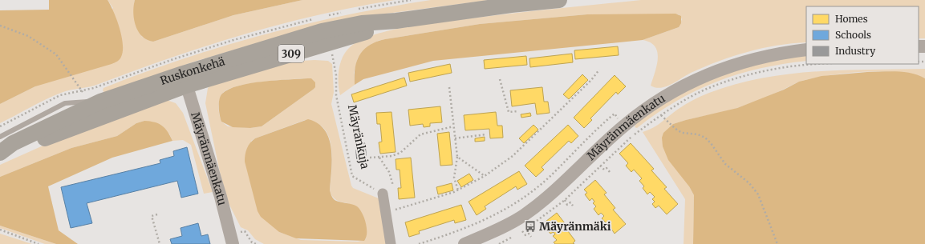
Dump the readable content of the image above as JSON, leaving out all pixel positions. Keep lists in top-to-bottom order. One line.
{"streets":{"main road":["309","Ruskonkehä"],"street":["Mäyränmäenkatu"],"path":["Mäyränkuja"]},"crossings":[["Ruskonkehä","Mäyränmäenkatu"],["Ruskonkehä","Mäyränkuja"]],"places":{"bus stop":["Mäyränmäki"]},"legend":["Homes","Schools","Industry"]}
